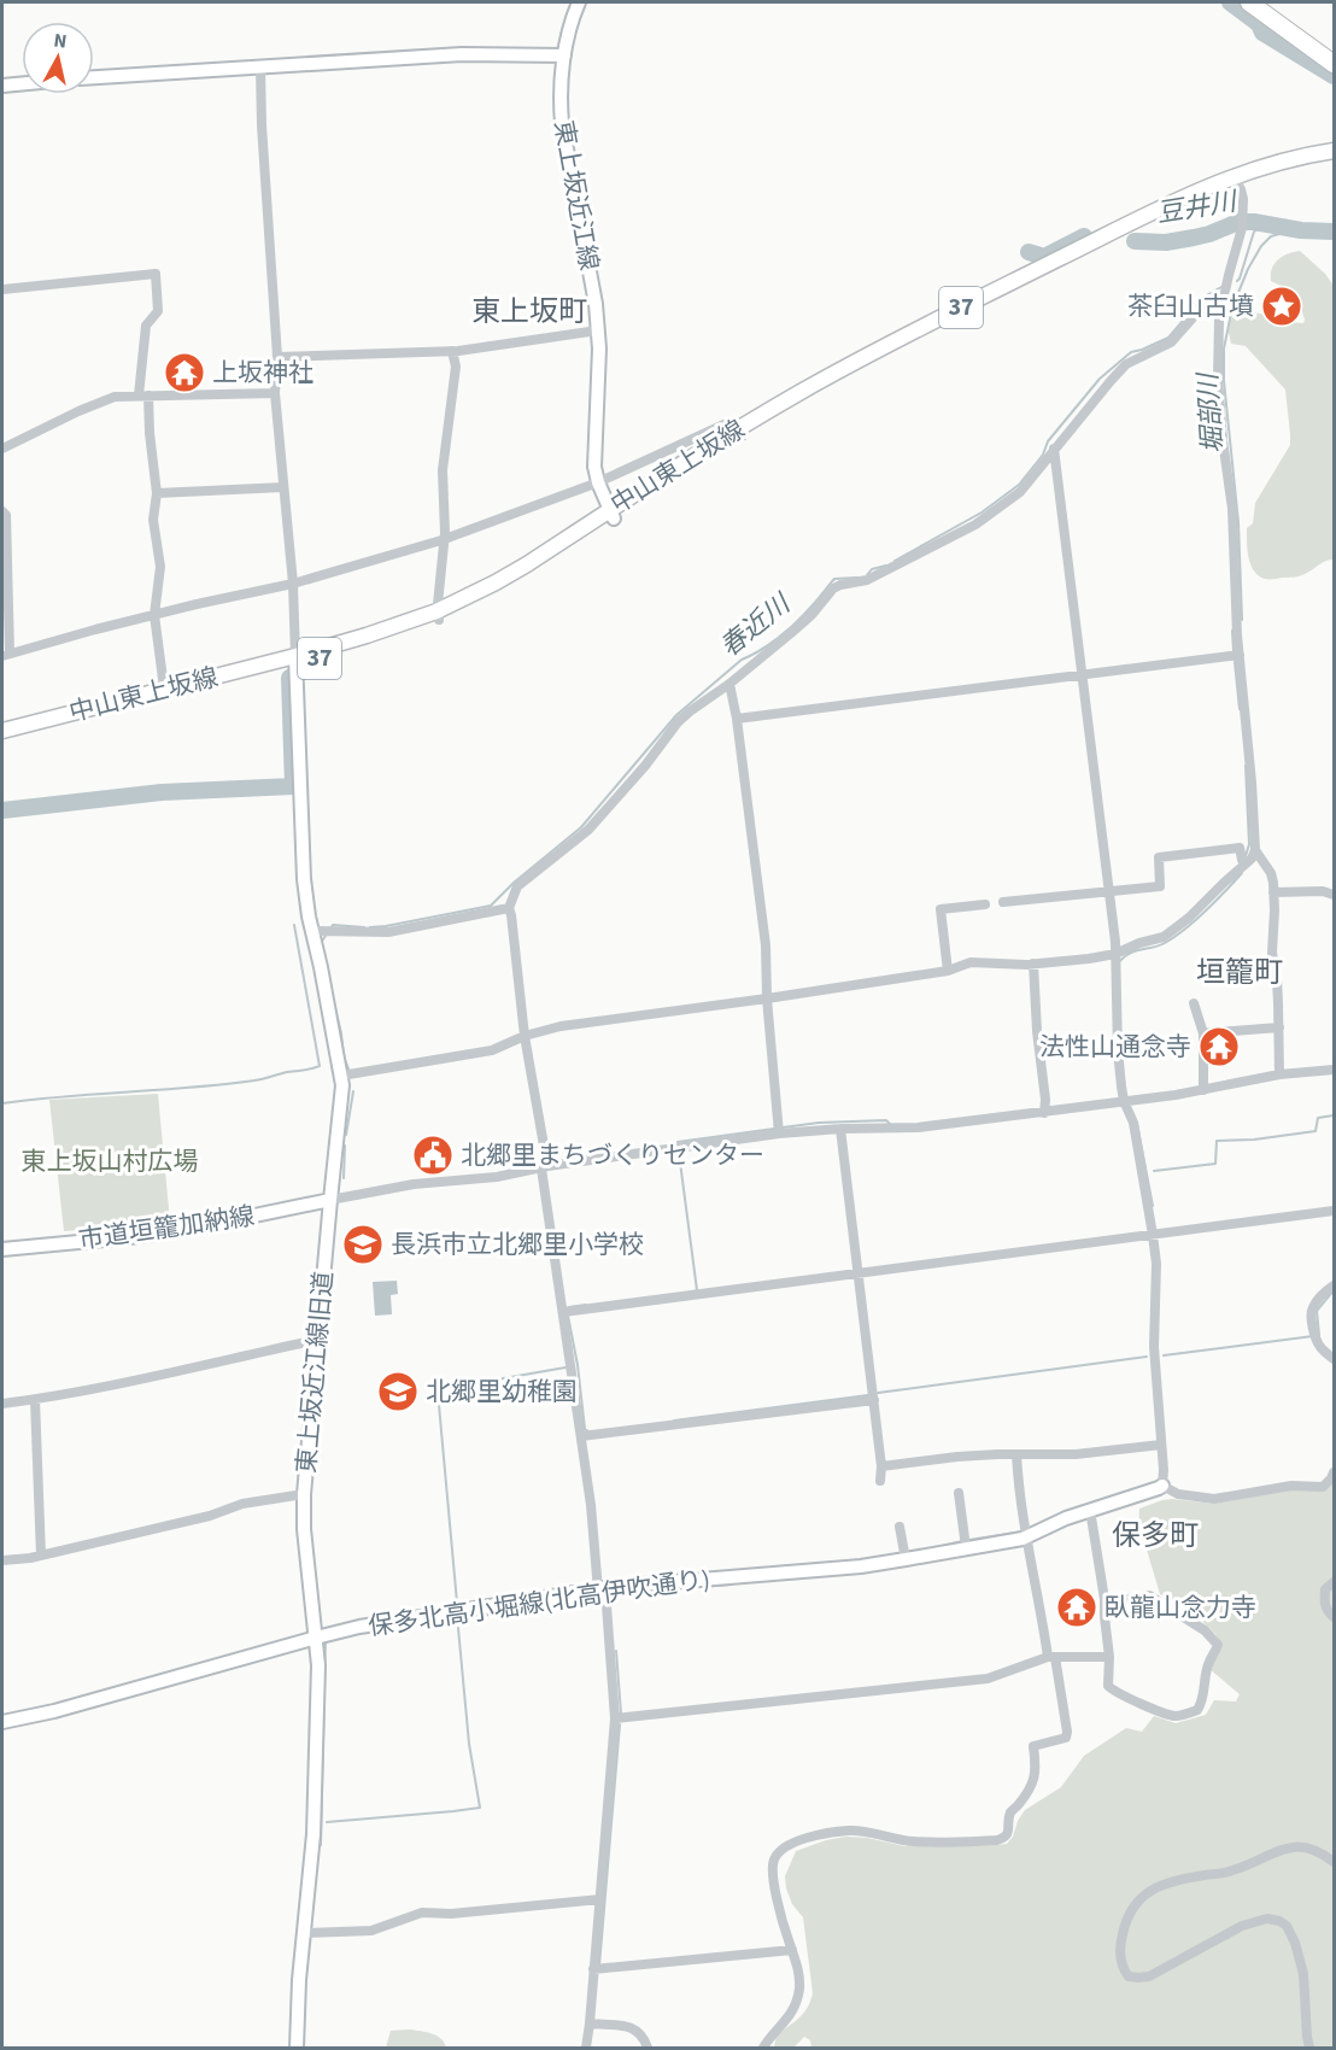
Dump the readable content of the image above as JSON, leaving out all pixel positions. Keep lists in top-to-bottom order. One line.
{"streets":{"main road":["37","中山東上坂線"],"street":["東上坂近江線","市道垣籠加納線","東上坂近江線旧道","保多北高小堀線(北高伊吹通り)"]},"crossings":[["東上坂近江線","中山東上坂線"],["中山東上坂線","東上坂近江線旧道"],["市道垣籠加納線","東上坂近江線旧道"],["東上坂近江線旧道","保多北高小堀線(北高伊吹通り)"]],"districts":["東上坂町","垣籠町","保多町"],"water":["豆井川","堀部川","春近川"],"parks":["東上坂山村広場"],"places":{"place":["茶臼山古墳"],"temple":["上坂神社","法性山通念寺","臥龍山念力寺"],"public building":["北郷里まちづくりセンター"],"school or university":["長浜市立北郷里小学校","北郷里幼稚園"]},"north":"top"}
